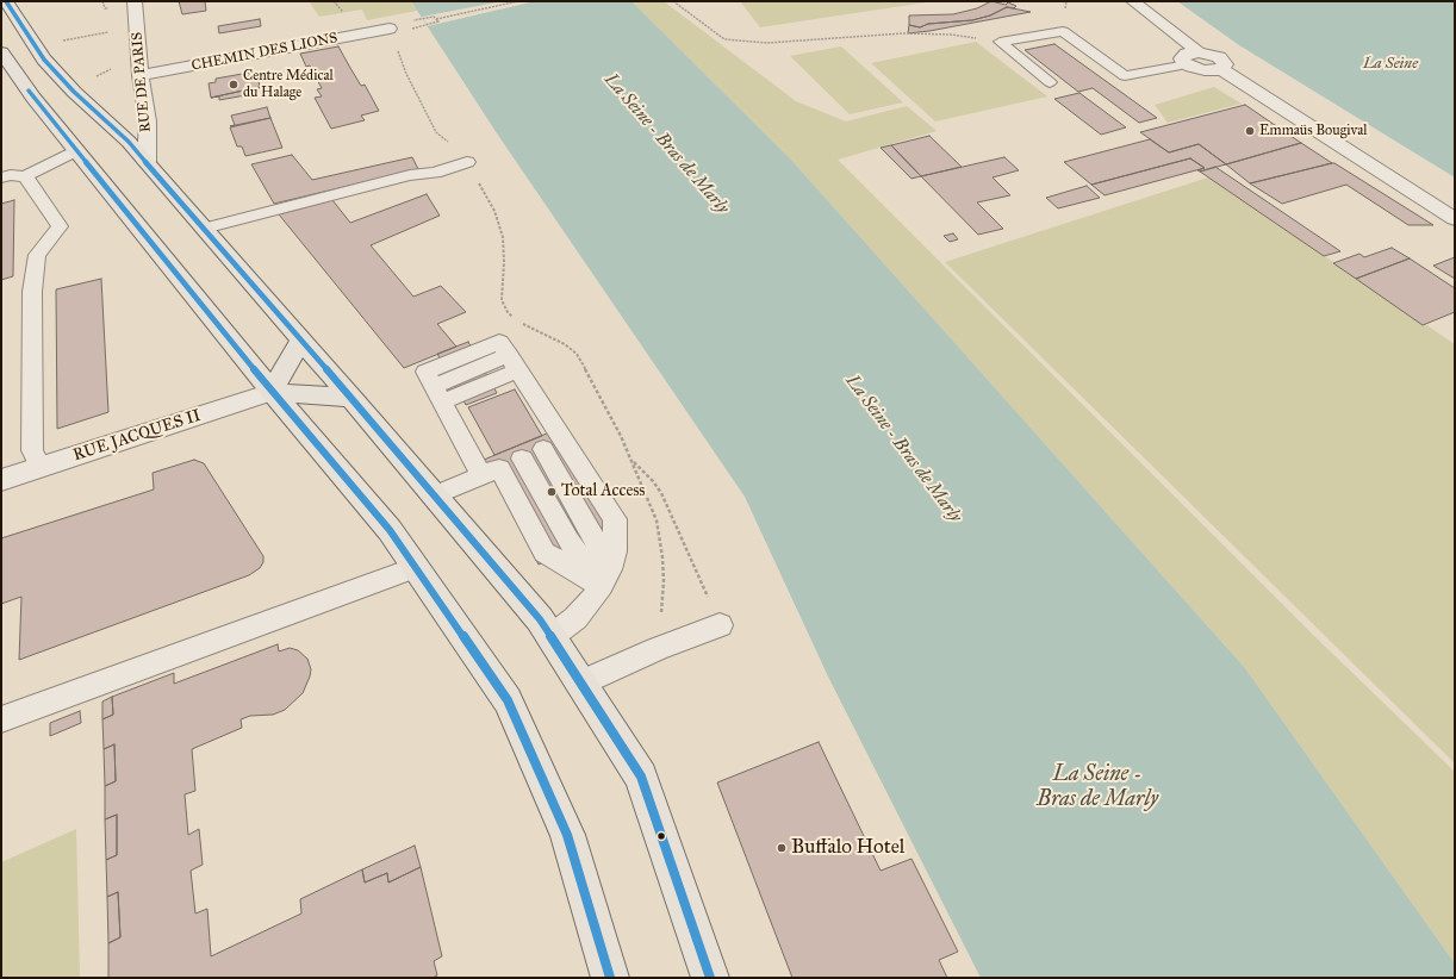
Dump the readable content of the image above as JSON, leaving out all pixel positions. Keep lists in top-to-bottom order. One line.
{"streets":{"street":["CHEMIN DES LIONS","RUE DE PARIS","RUE JACQUES II"]},"crossings":[["CHEMIN DES LIONS","RUE DE PARIS"]],"water":["La Seine","La Seine - Bras de Marly"],"places":["Centre Médical du Halage","Emmaüs Bougival","Total Access","Buffalo Hotel"]}
